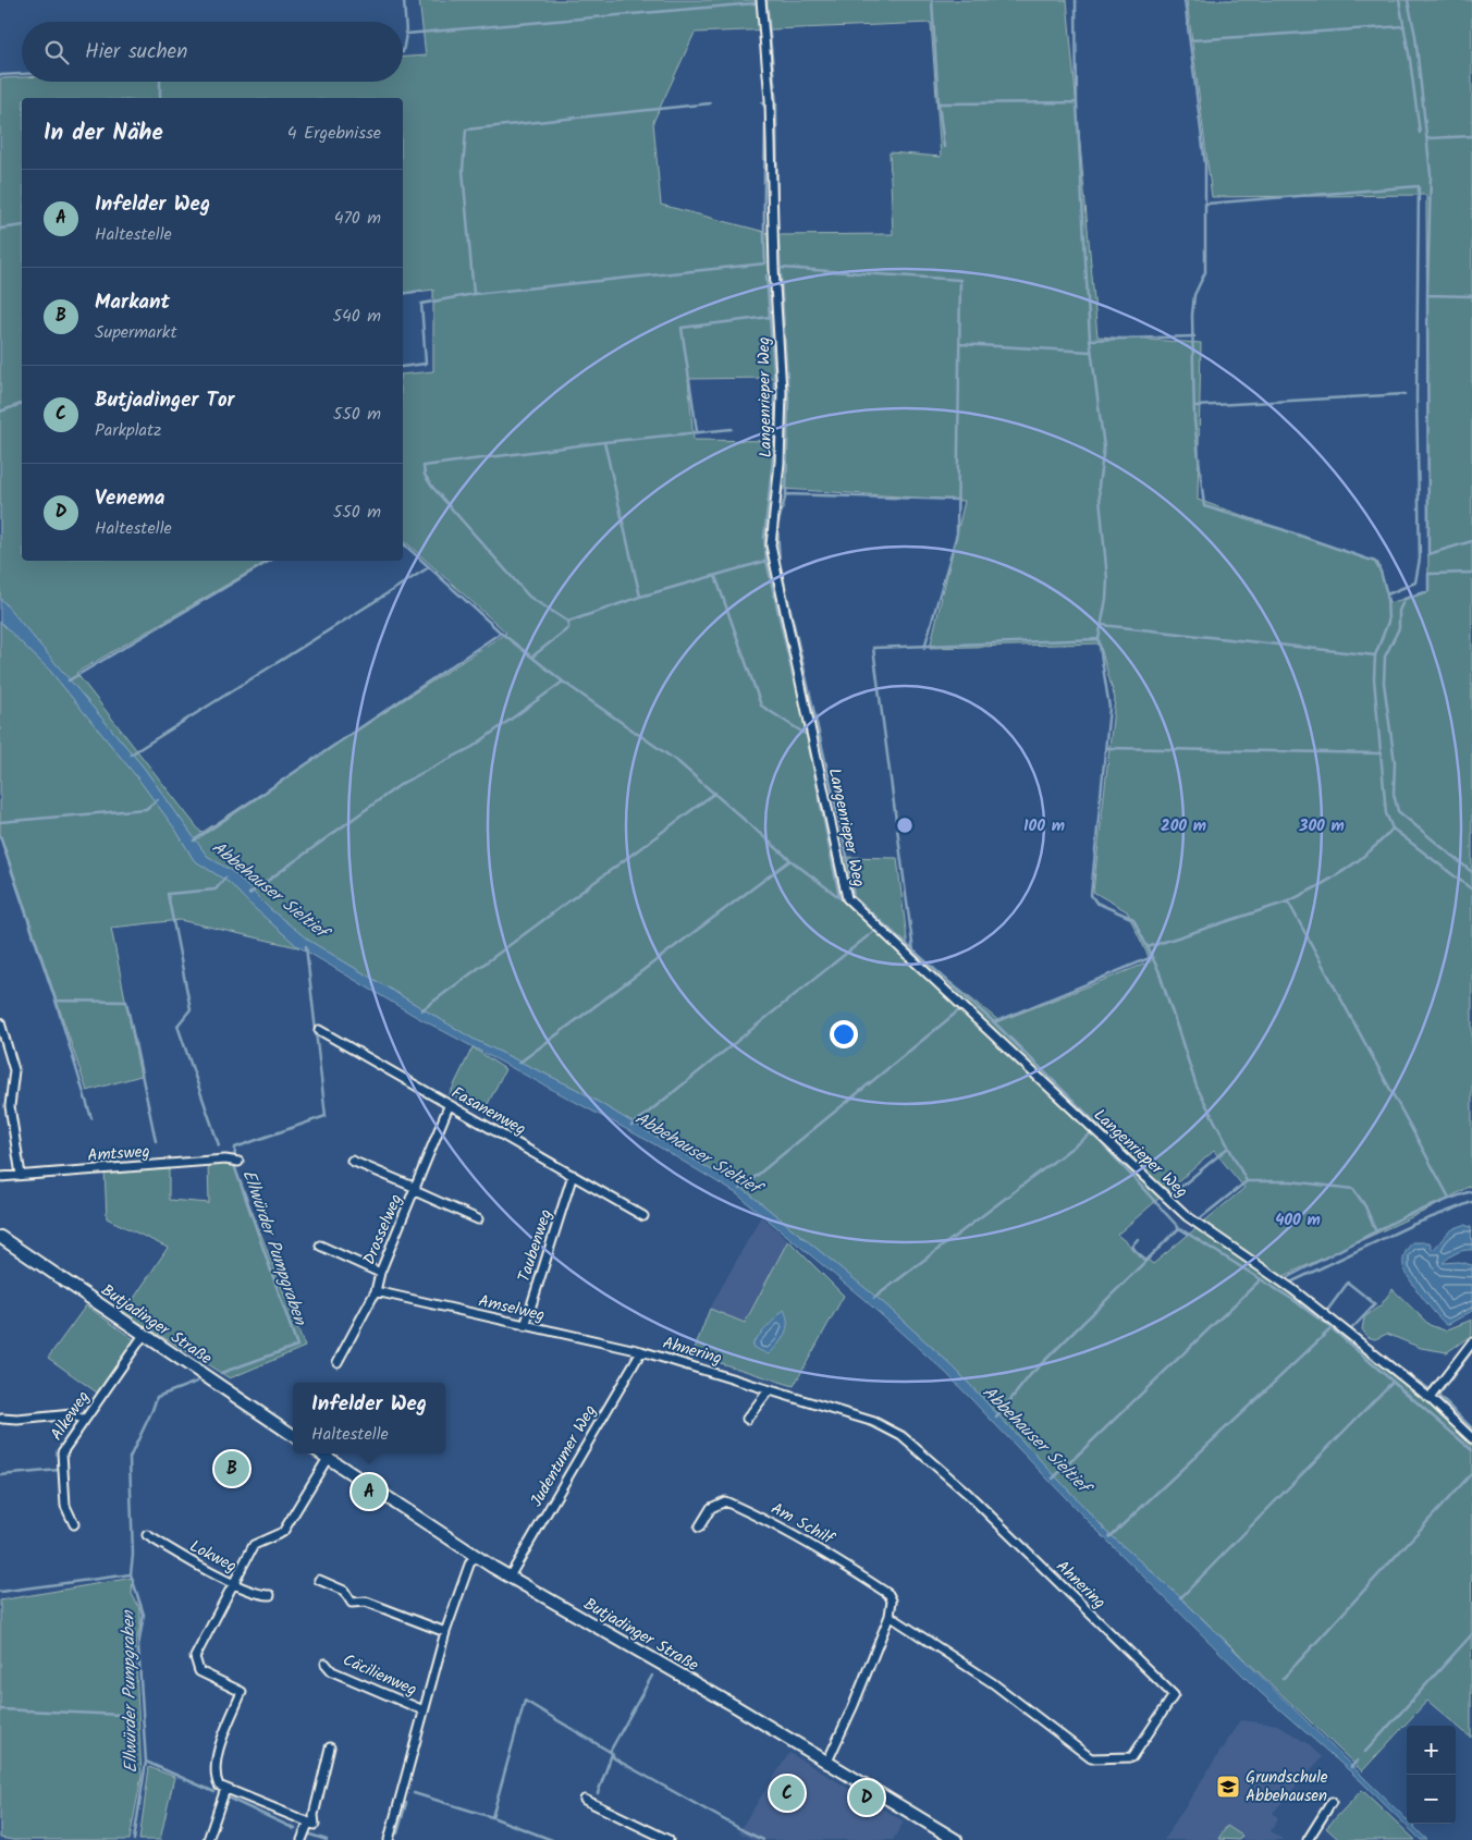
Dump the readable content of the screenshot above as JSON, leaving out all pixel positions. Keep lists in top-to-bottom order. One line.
{"streets":{"main road":["Butjadinger Straße"],"street":["Langenrieper Weg","Fasanenweg","Amtsweg","Drosselweg","Taubenweg","Amselweg","Ahnering","Alkeweg","Judentumer Weg","Am Schilf","Lokweg","Cäcilienweg"]},"crossings":[["Fasanenweg","Drosselweg"],["Fasanenweg","Taubenweg"],["Drosselweg","Amselweg"],["Taubenweg","Amselweg"],["Amselweg","Ahnering"],["Amselweg","Judentumer Weg"],["Butjadinger Straße","Alkeweg"],["Butjadinger Straße","Judentumer Weg"],["Ahnering","Judentumer Weg"],["Ahnering","Am Schilf"]],"water":["Abbehauser Sieltief","Ellwürder Pumpgraben"],"places":{"school or university":["Grundschule Abbehausen"]},"page":{"search":"Hier suchen","heading":["In der Nähe","4 Ergebnisse"],"list":[{"mark":"A","name":"Infelder Weg","note":"Haltestelle","value":"470 m"},{"mark":"B","name":"Markant","note":"Supermarkt","value":"540 m"},{"mark":"C","name":"Butjadinger Tor","note":"Parkplatz","value":"550 m"},{"mark":"D","name":"Venema","note":"Haltestelle","value":"550 m"}],"popup":["Infelder Weg","Haltestelle"],"pins":["B","A","C","D"],"map_buttons":["+","−"]},"rings":["100 m","200 m","300 m","400 m"]}
